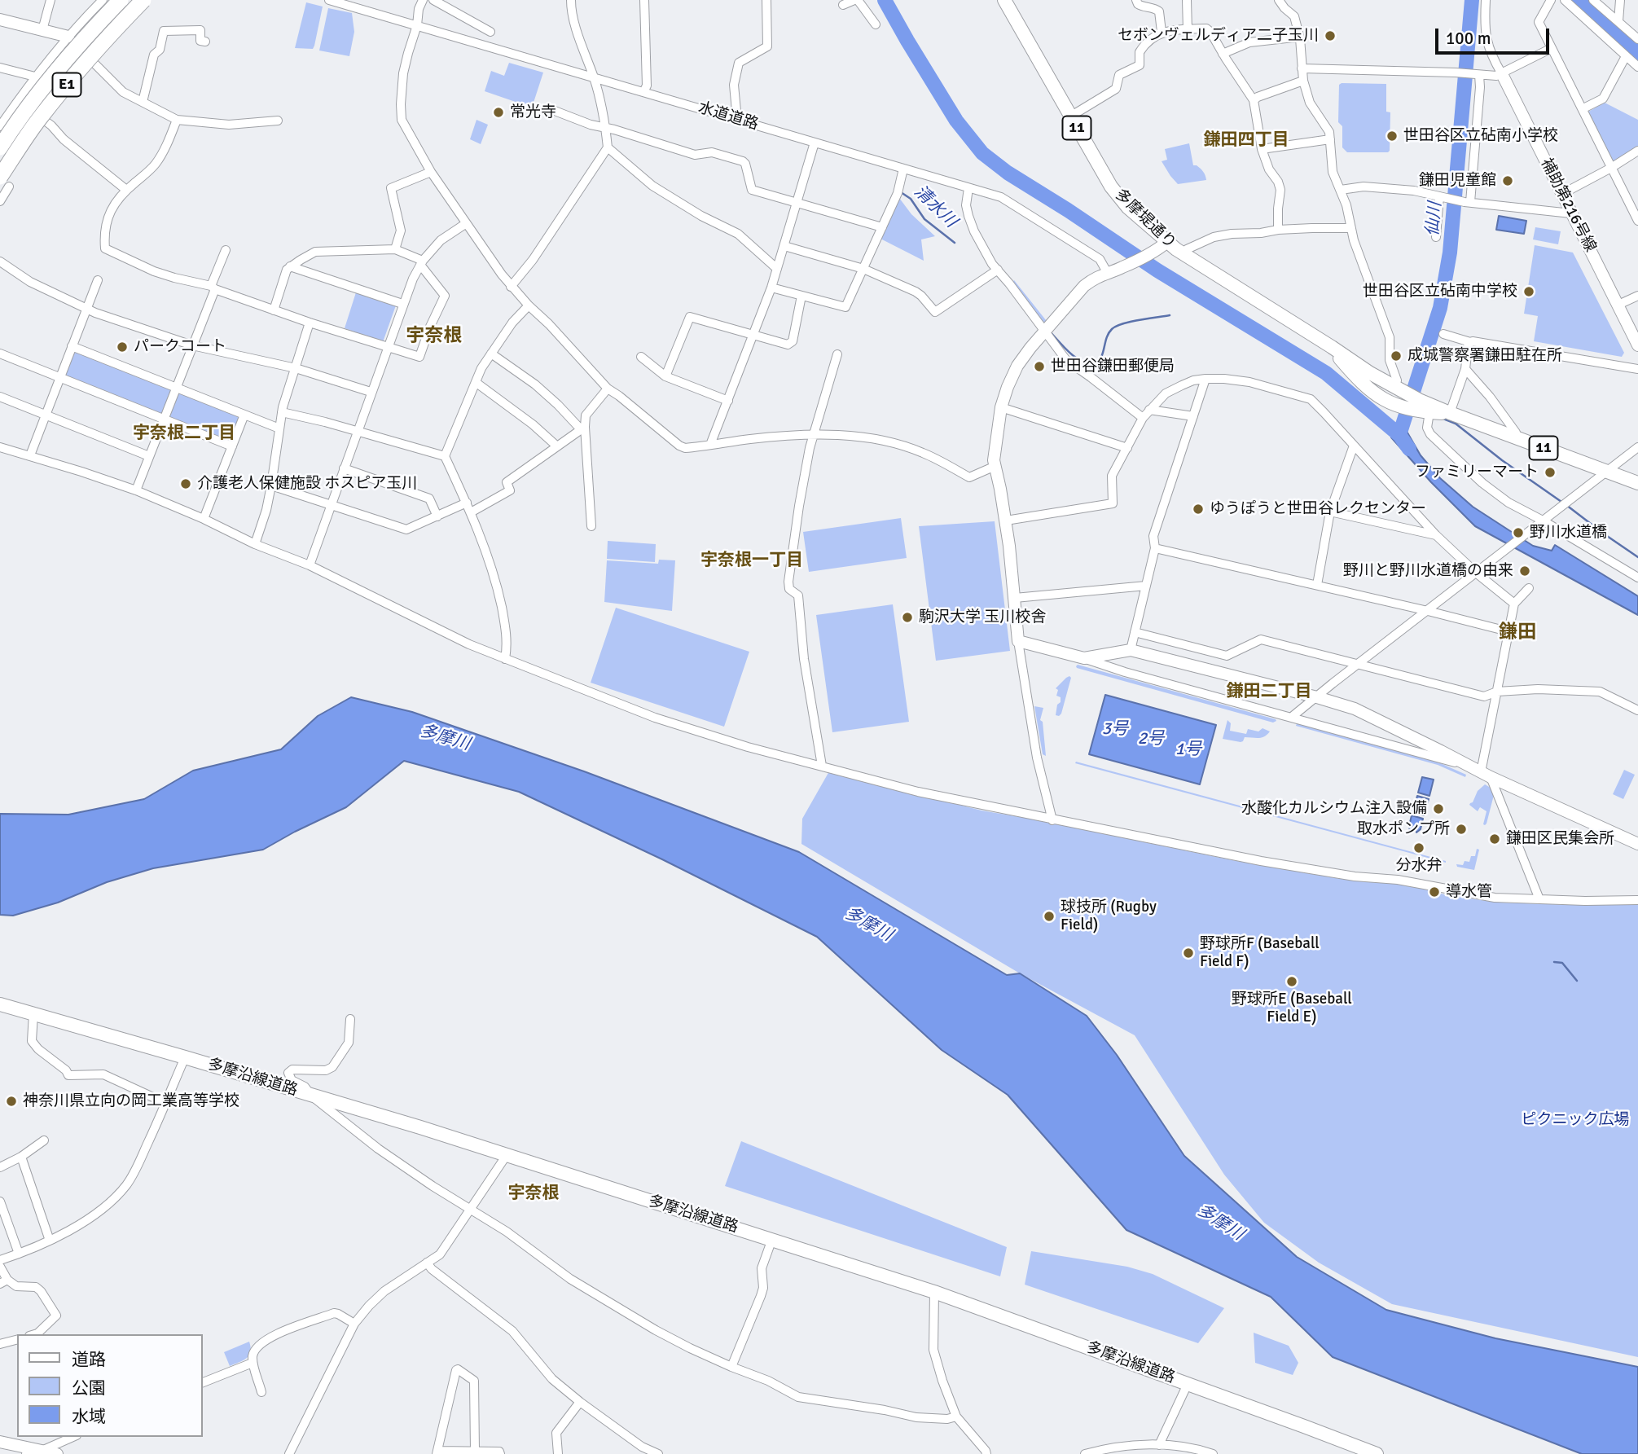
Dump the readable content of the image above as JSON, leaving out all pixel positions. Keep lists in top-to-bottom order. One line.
{"streets":{"highway":["E1"],"main road":["11","多摩堤通り","多摩沿線道路"],"street":["水道道路","補助第216号線"]},"districts":["鎌田四丁目","宇奈根","宇奈根二丁目","宇奈根一丁目","鎌田","鎌田二丁目","宇奈根"],"water":["清水川","仙川","3号","多摩川","2号","1号"],"parks":["ピクニック広場"],"places":["セボンヴェルディア二子玉川","常光寺","世田谷区立砧南小学校","鎌田児童館","世田谷区立砧南中学校","パークコート","成城警察署鎌田駐在所","世田谷鎌田郵便局","ファミリーマート","介護老人保健施設 ホスピア玉川","ゆうぽうと世田谷レクセンター","野川水道橋","野川と野川水道橋の由来","駒沢大学 玉川校舎","水酸化カルシウム注入設備","取水ポンプ所","鎌田区民集会所","分水弁","導水管","球技所 (Rugby Field)","野球所F (Baseball Field F)","野球所E (Baseball Field E)","神奈川県立向の岡工業高等学校"],"legend":["道路","公園","水域"],"scale_bar":"100 m"}
